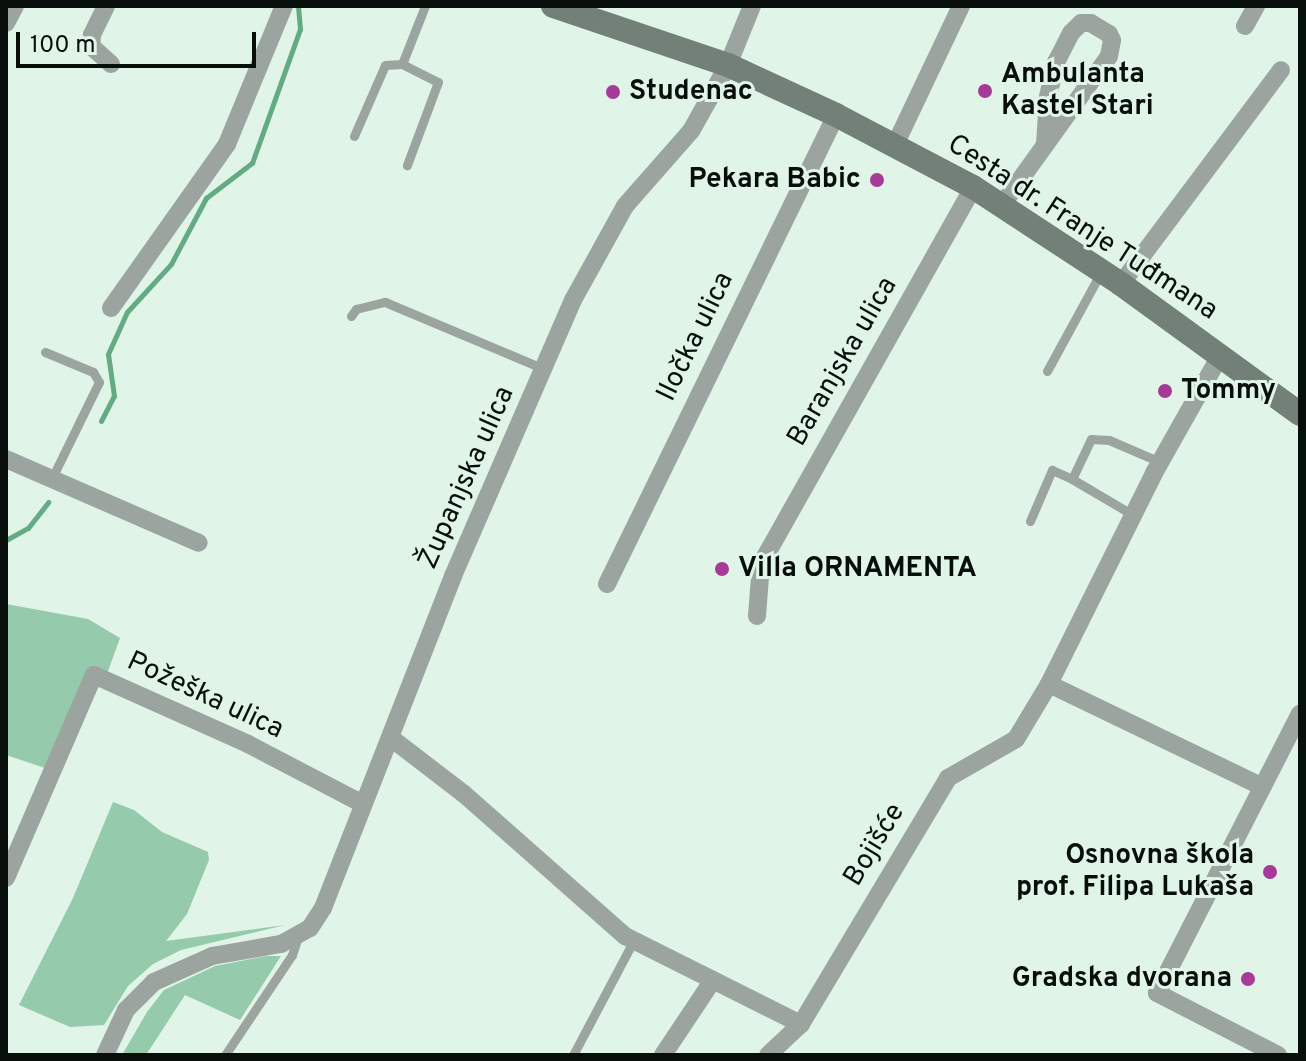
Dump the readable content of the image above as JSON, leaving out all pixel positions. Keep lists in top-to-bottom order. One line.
{"streets":{"main road":["Cesta dr. Franje Tuđmana"],"street":["Iločka ulica","Baranjska ulica","Županjska ulica","Požeška ulica","Bojišće"]},"crossings":[["Cesta dr. Franje Tuđmana","Iločka ulica"],["Cesta dr. Franje Tuđmana","Baranjska ulica"],["Cesta dr. Franje Tuđmana","Županjska ulica"],["Cesta dr. Franje Tuđmana","Bojišće"],["Županjska ulica","Požeška ulica"]],"places":["Ambulanta Kastel Stari","Studenac","Pekara Babic","Tommy","Villa ORNAMENTA","Osnovna škola prof. Filipa Lukaša","Gradska dvorana"],"scale_bar":"100 m"}
